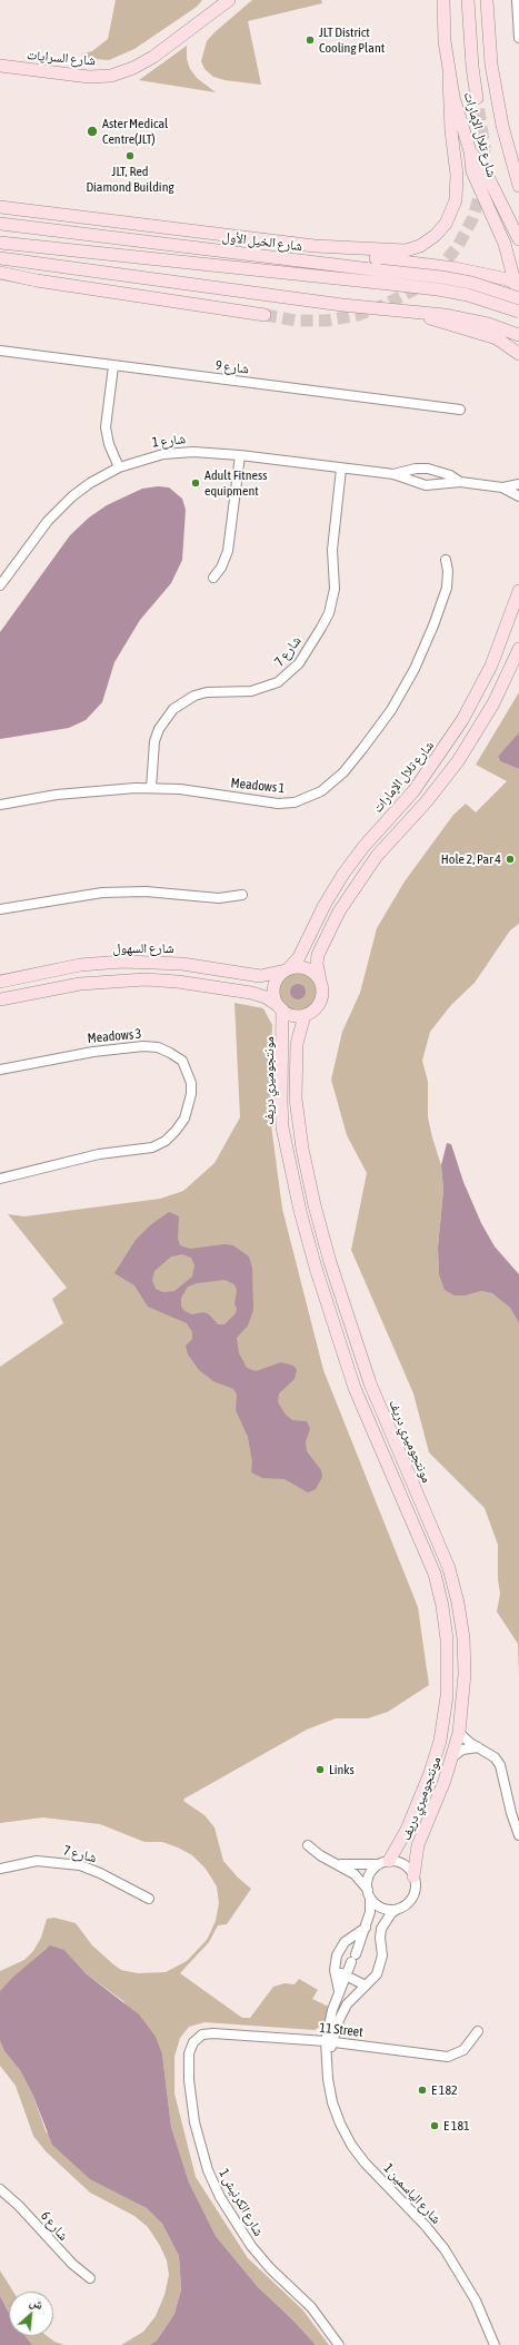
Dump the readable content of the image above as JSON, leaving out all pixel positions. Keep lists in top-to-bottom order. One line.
{"streets":{"main road":["شارع السرايات","شارع تلال الإمارات","شارع الخيل الأول","شارع السهول","مونتجوميري دريف"],"street":["شارع 9","شارع 1","شارع 7","Meadows 1","Meadows 3","11 Street","شارع الياسمين 1","شارع الكرنيش 1","شارع 6"]},"crossings":[["شارع تلال الإمارات","شارع الخيل الأول"],["شارع تلال الإمارات","شارع السهول"],["شارع تلال الإمارات","مونتجوميري دريف"],["شارع 1","شارع 7"],["شارع 7","Meadows 1"],["شارع السهول","مونتجوميري دريف"],["11 Street","شارع الياسمين 1"],["11 Street","شارع الكرنيش 1"]],"places":["JLT District Cooling Plant","Aster Medical Centre(JLT)","JLT, Red Diamond Building","Adult Fitness equipment","Hole 2, Par 4","Links","E 182","E 181"],"north":"top right"}
